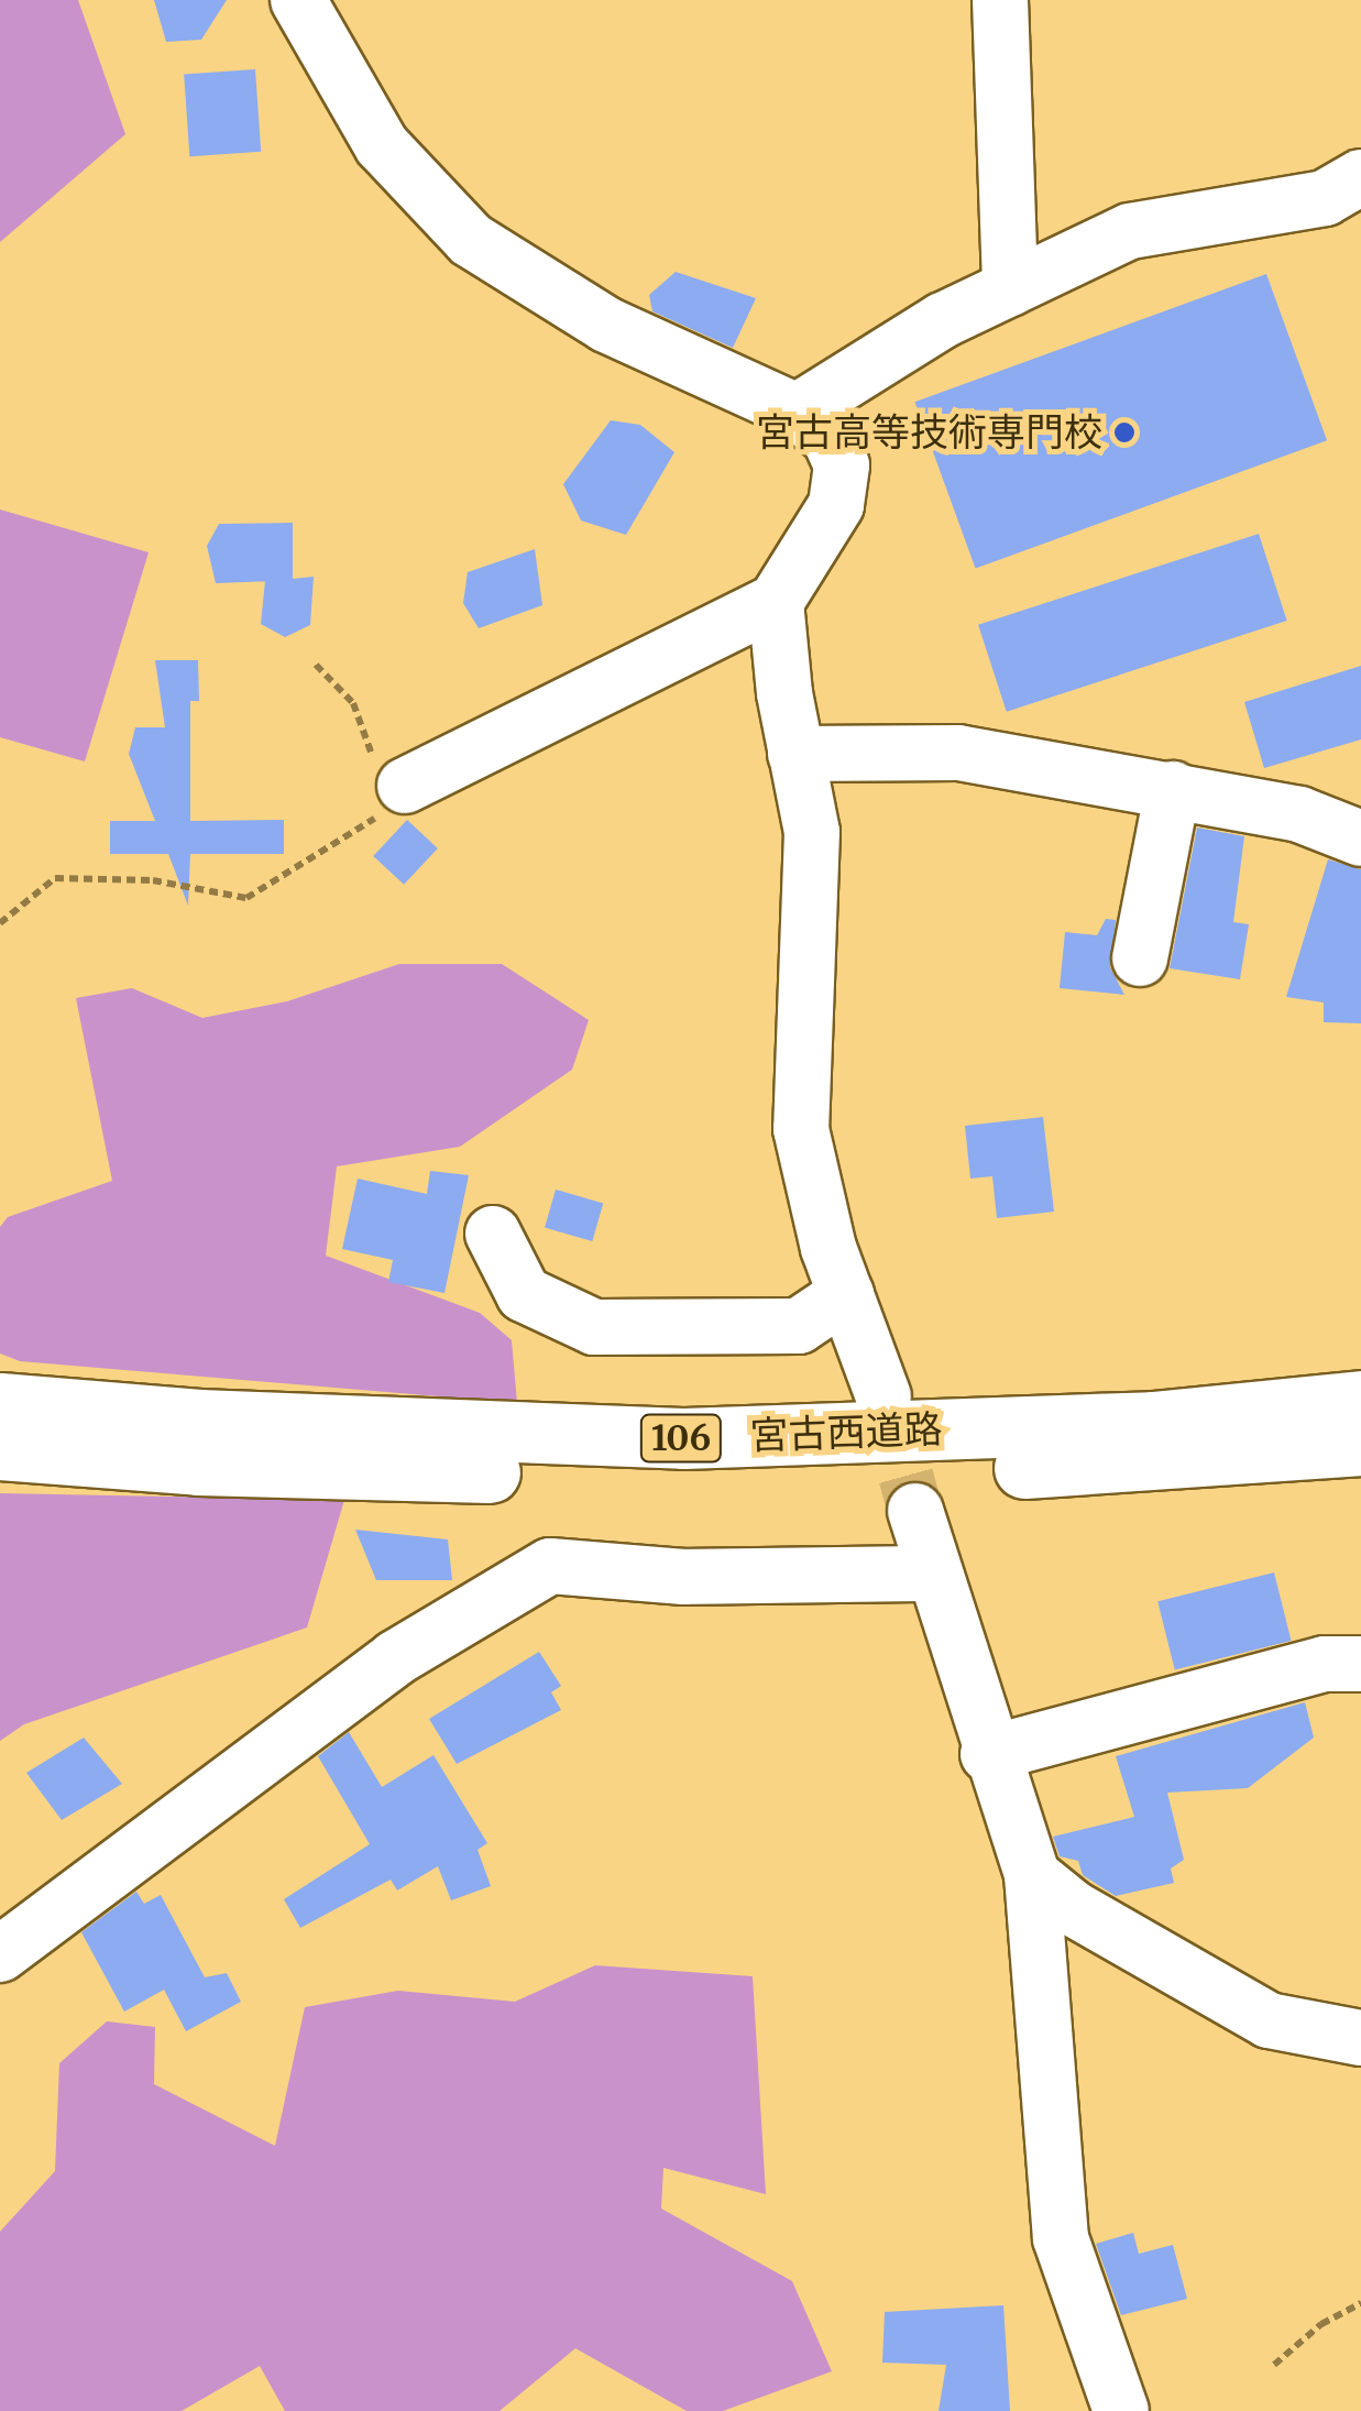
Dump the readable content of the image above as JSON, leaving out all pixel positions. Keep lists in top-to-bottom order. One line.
{"streets":{"highway":["宮古西道路","106"]},"places":["宮古高等技術専門校"]}
